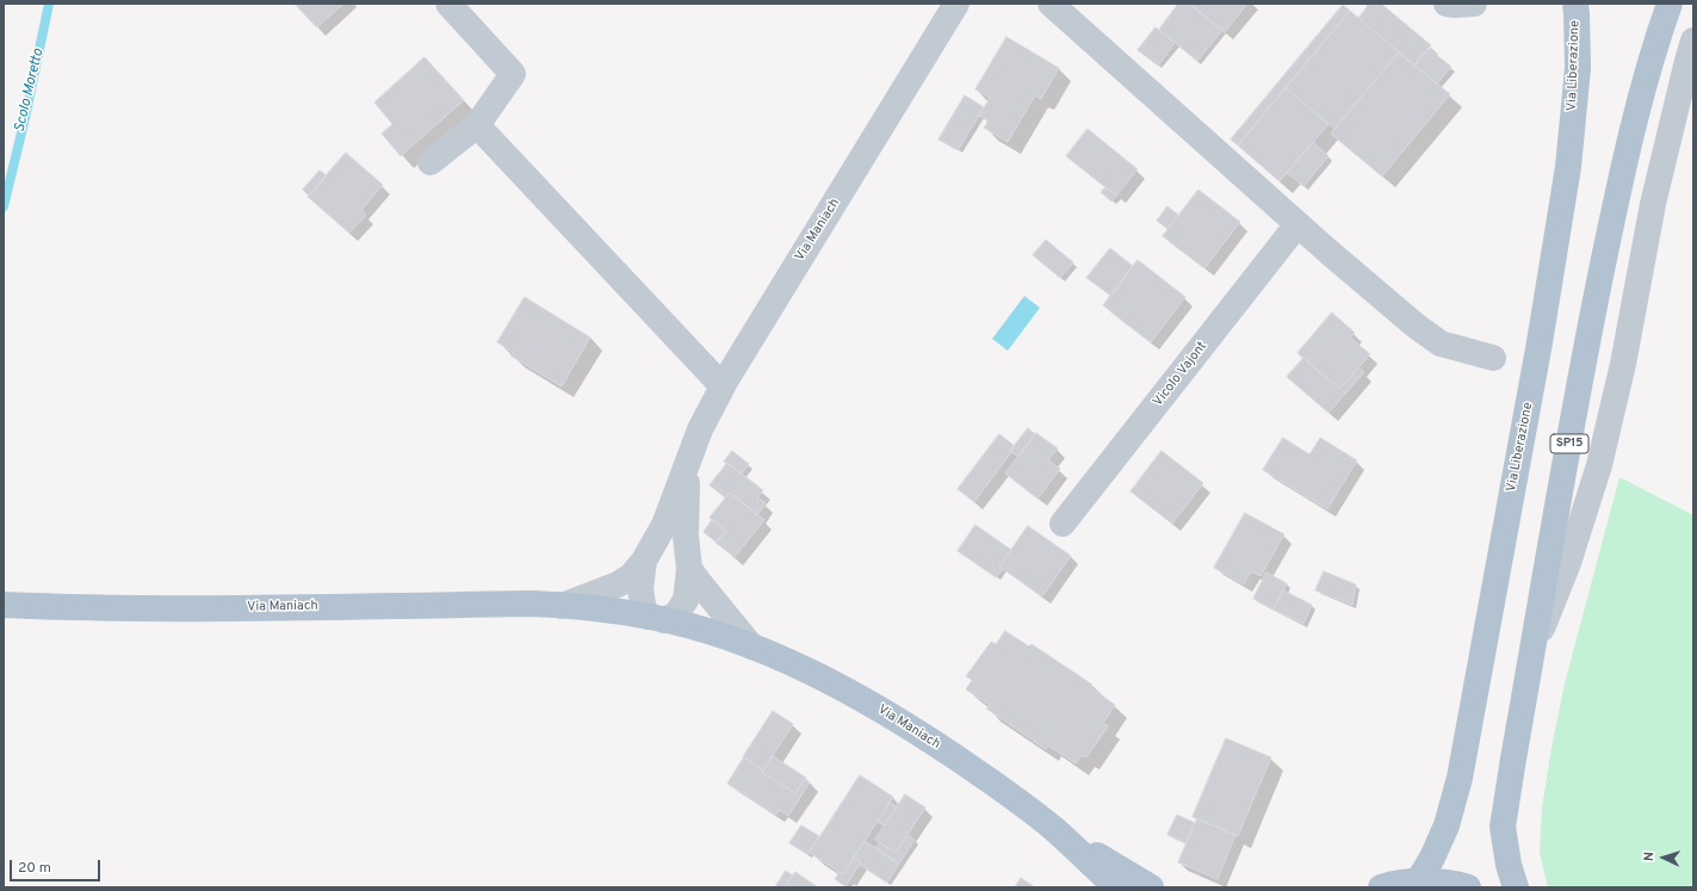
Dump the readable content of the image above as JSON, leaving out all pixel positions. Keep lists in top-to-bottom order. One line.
{"streets":{"main road":["Via Liberazione","Via Maniach","SP15"],"street":["Vicolo Vajont"]},"water":["Scolo Moretto"],"scale_bar":"20 m","north":"left"}
